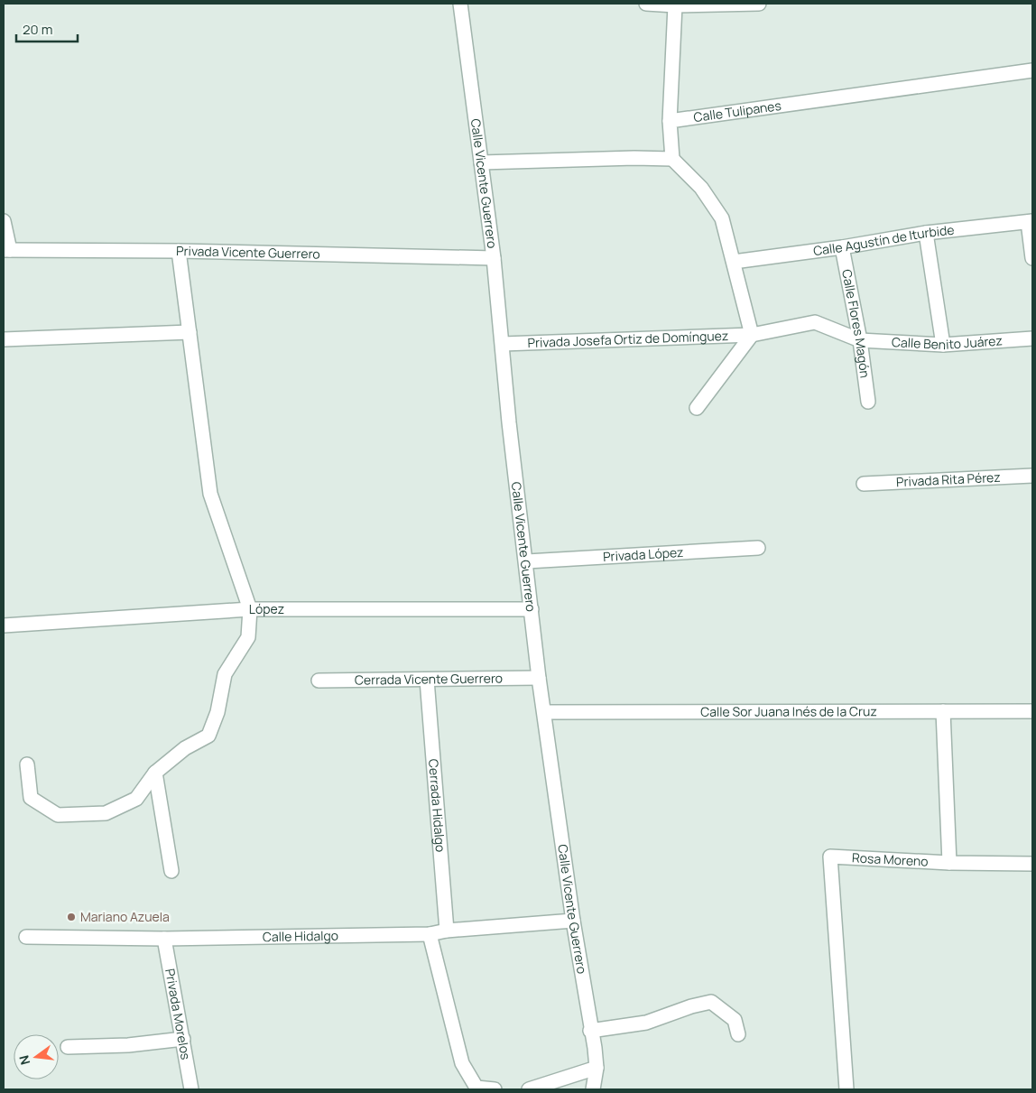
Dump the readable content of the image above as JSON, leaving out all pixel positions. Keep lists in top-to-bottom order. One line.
{"streets":{"street":["Calle Tulipanes","Calle Vicente Guerrero","Calle Agustín de Iturbide","Privada Vicente Guerrero","Calle Flores Magón","Privada Josefa Ortiz de Domínguez","Calle Benito Juárez","Privada Rita Pérez","Privada López","López","Cerrada Vicente Guerrero","Calle Sor Juana Inés de la Cruz","Cerrada Hidalgo","Rosa Moreno","Calle Hidalgo","Privada Morelos"]},"crossings":[["Calle Vicente Guerrero","Privada Vicente Guerrero"],["Calle Vicente Guerrero","Privada Josefa Ortiz de Domínguez"],["Calle Vicente Guerrero","Privada López"],["Calle Vicente Guerrero","López"],["Calle Vicente Guerrero","Cerrada Vicente Guerrero"],["Calle Vicente Guerrero","Calle Sor Juana Inés de la Cruz"],["Calle Vicente Guerrero","Calle Hidalgo"],["Calle Agustín de Iturbide","Calle Flores Magón"],["Calle Flores Magón","Privada Josefa Ortiz de Domínguez"],["Calle Flores Magón","Calle Benito Juárez"],["Privada Josefa Ortiz de Domínguez","Calle Benito Juárez"],["Cerrada Vicente Guerrero","Cerrada Hidalgo"],["Cerrada Hidalgo","Calle Hidalgo"],["Calle Hidalgo","Privada Morelos"]],"places":["Mariano Azuela"],"scale_bar":"20 m","north":"left"}
